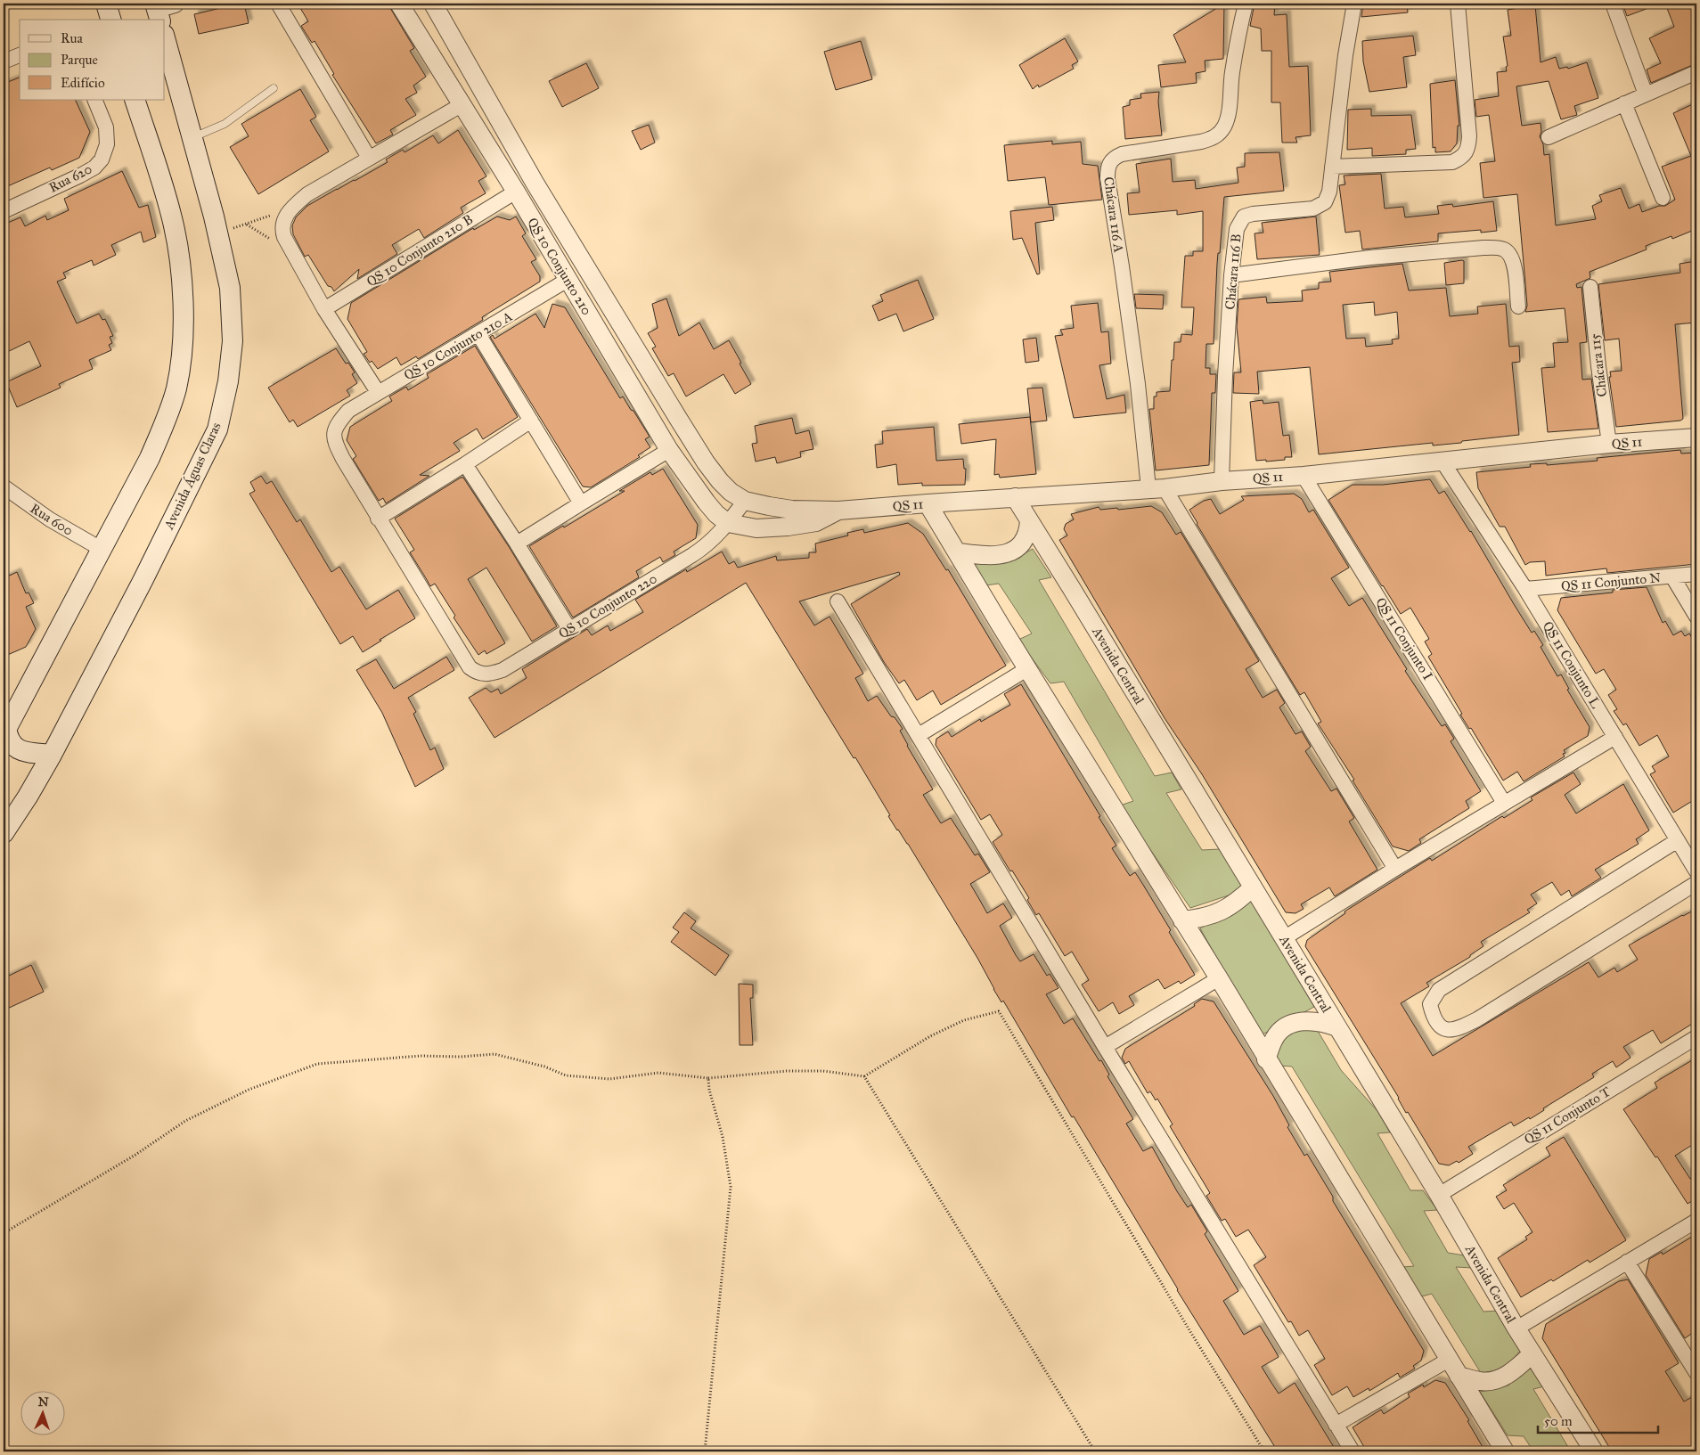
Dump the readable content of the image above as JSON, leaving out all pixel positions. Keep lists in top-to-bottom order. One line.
{"streets":{"main road":["Avenida Águas Claras"],"street":["Rua 620","Chácara 116 A","QS 10 Conjunto 210 B","QS 10 Conjunto 210","Chácara 116 B","QS 10 Conjunto 210 A","Chácara 115","QS 11","Rua 600","QS 11 Conjunto N","QS 10 Conjunto 220","QS 11 Conjunto I","QS 11 Conjunto L","Avenida Central","QS 11 Conjunto T"]},"crossings":[["Chácara 116 A","QS 11"],["QS 10 Conjunto 210 B","QS 10 Conjunto 210"],["QS 10 Conjunto 210","QS 10 Conjunto 210 A"],["QS 10 Conjunto 210","QS 11"],["QS 10 Conjunto 210","QS 10 Conjunto 220"],["Chácara 116 B","QS 11"],["QS 10 Conjunto 210 A","QS 10 Conjunto 220"],["Chácara 115","QS 11"],["QS 11","QS 10 Conjunto 220"],["QS 11","QS 11 Conjunto I"],["QS 11","QS 11 Conjunto L"],["QS 11","Avenida Central"],["QS 11 Conjunto N","QS 11 Conjunto L"],["Avenida Central","QS 11 Conjunto T"]],"legend":["Rua","Parque","Edifício"],"scale_bar":"50 m","north":"top"}
